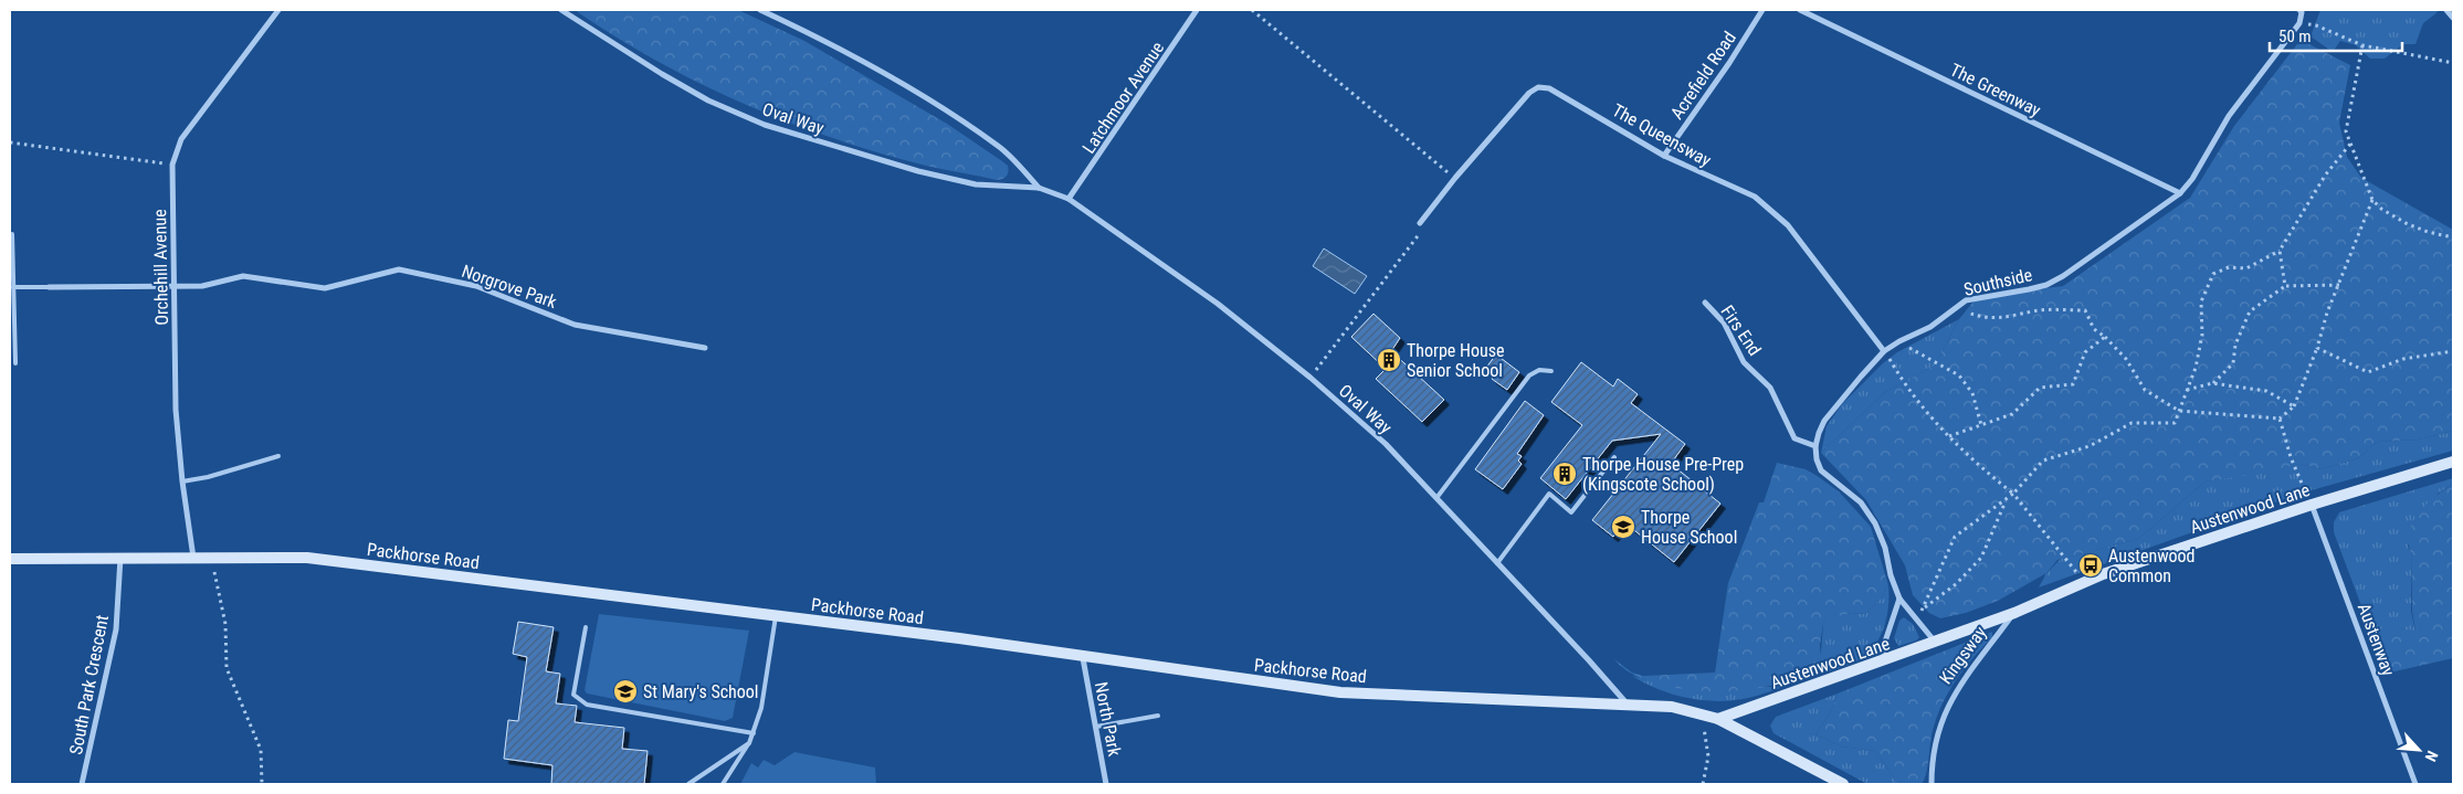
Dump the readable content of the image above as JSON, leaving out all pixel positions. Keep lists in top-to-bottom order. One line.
{"streets":{"main road":["Austenwood Lane","Packhorse Road"],"street":["Acrefield Road","The Greenway","Latchmoor Avenue","Oval Way","The Queensway","Orchehill Avenue","Southside","Norgrove Park","Firs End","Austenway","Kingsway","South Park Crescent","North Park"]},"crossings":[["Acrefield Road","The Queensway"],["The Greenway","Southside"],["Latchmoor Avenue","Oval Way"],["Oval Way","Packhorse Road"],["The Queensway","Southside"],["Orchehill Avenue","Norgrove Park"],["Orchehill Avenue","Packhorse Road"],["Southside","Firs End"],["Austenwood Lane","Packhorse Road"],["Austenwood Lane","Austenway"],["Austenwood Lane","Kingsway"],["Packhorse Road","South Park Crescent"],["Packhorse Road","North Park"]],"places":{"building":["Thorpe House Senior School","Thorpe House Pre-Prep (Kingscote School)"],"school or university":["Thorpe House School","St Mary's School"],"bus stop":["Austenwood Common"]},"scale_bar":"50 m","north":"bottom right"}
